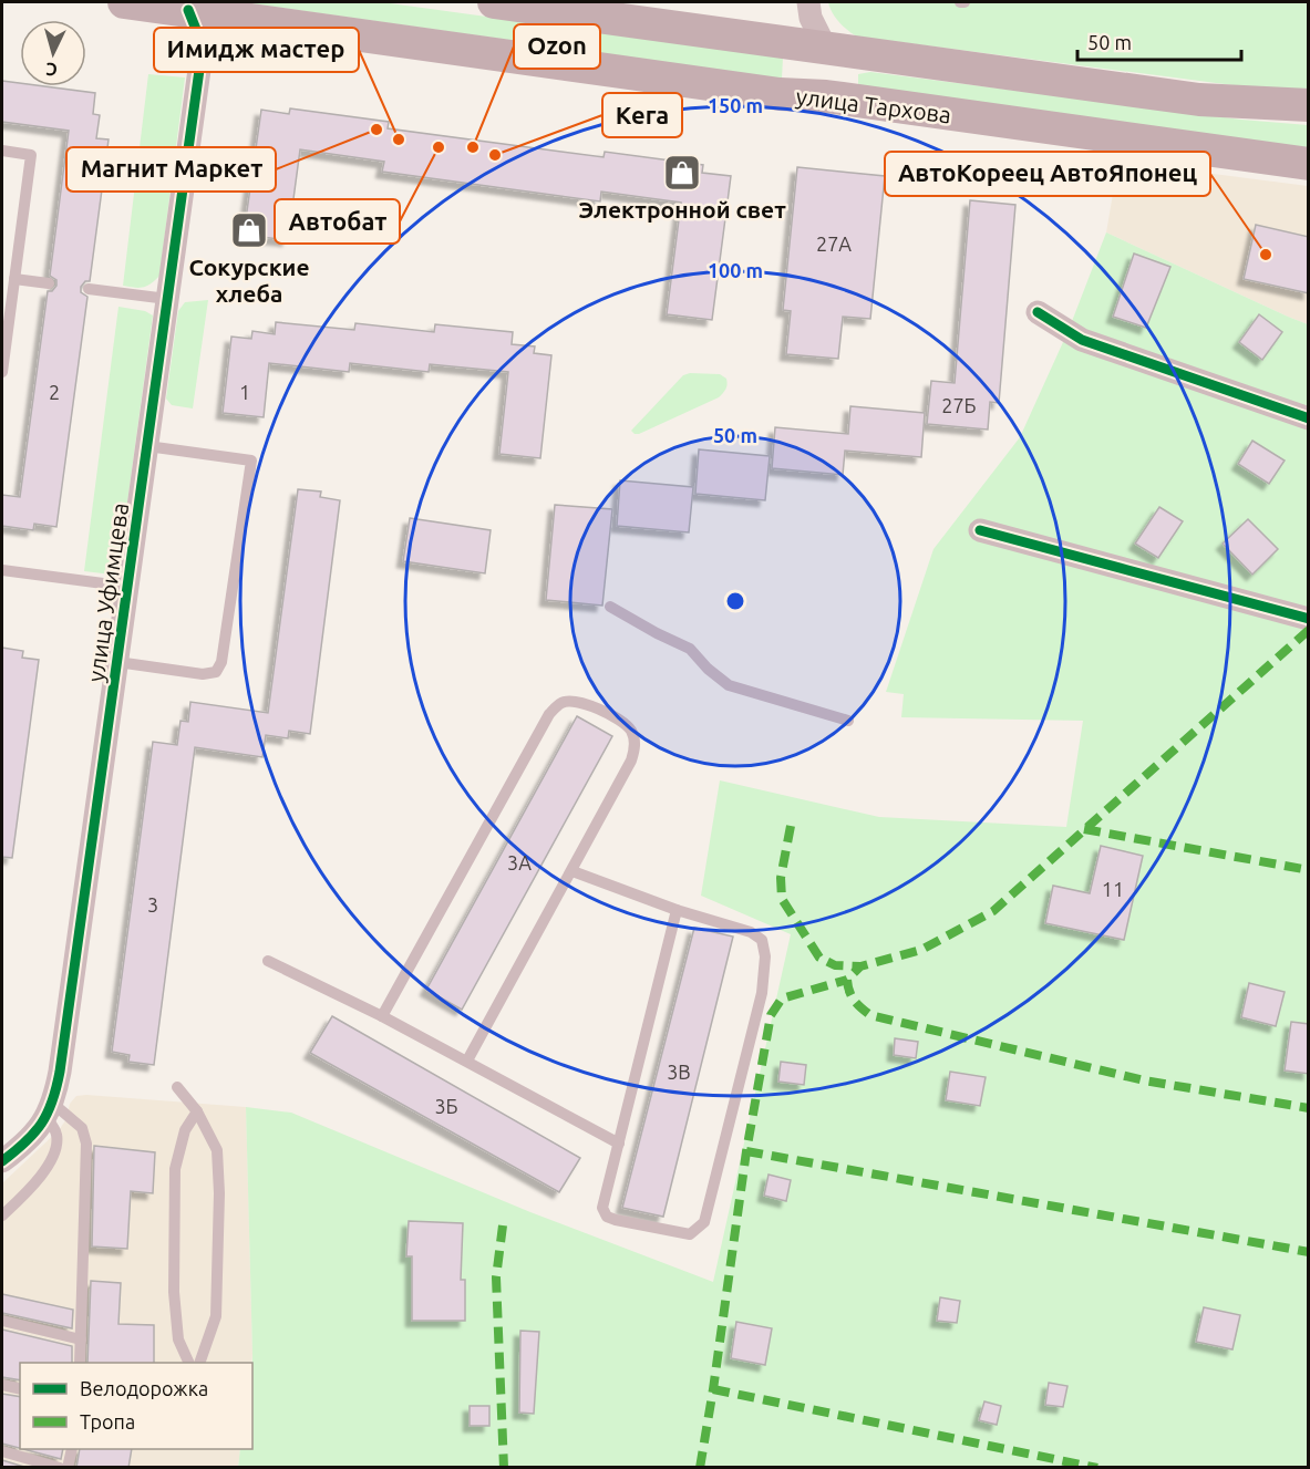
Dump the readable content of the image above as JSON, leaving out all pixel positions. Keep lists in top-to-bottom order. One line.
{"streets":{"main road":["улица Тархова"],"street":["улица Уфимцева"]},"crossings":[["улица Тархова","улица Уфимцева"]],"places":{"other":["Магнит Маркет","Имидж мастер","Автобат","Ozon","Кега","АвтоКореец АвтоЯпонец"],"shop":["Электронной свет","Сокурские хлеба"]},"house_numbers":["27А","2","1","27Б","3А","11","3","3В","3Б"],"legend":["Велодорожка","Тропа"],"scale_bar":"50 m","north":"bottom","rings":["150 m","100 m","50 m"]}
